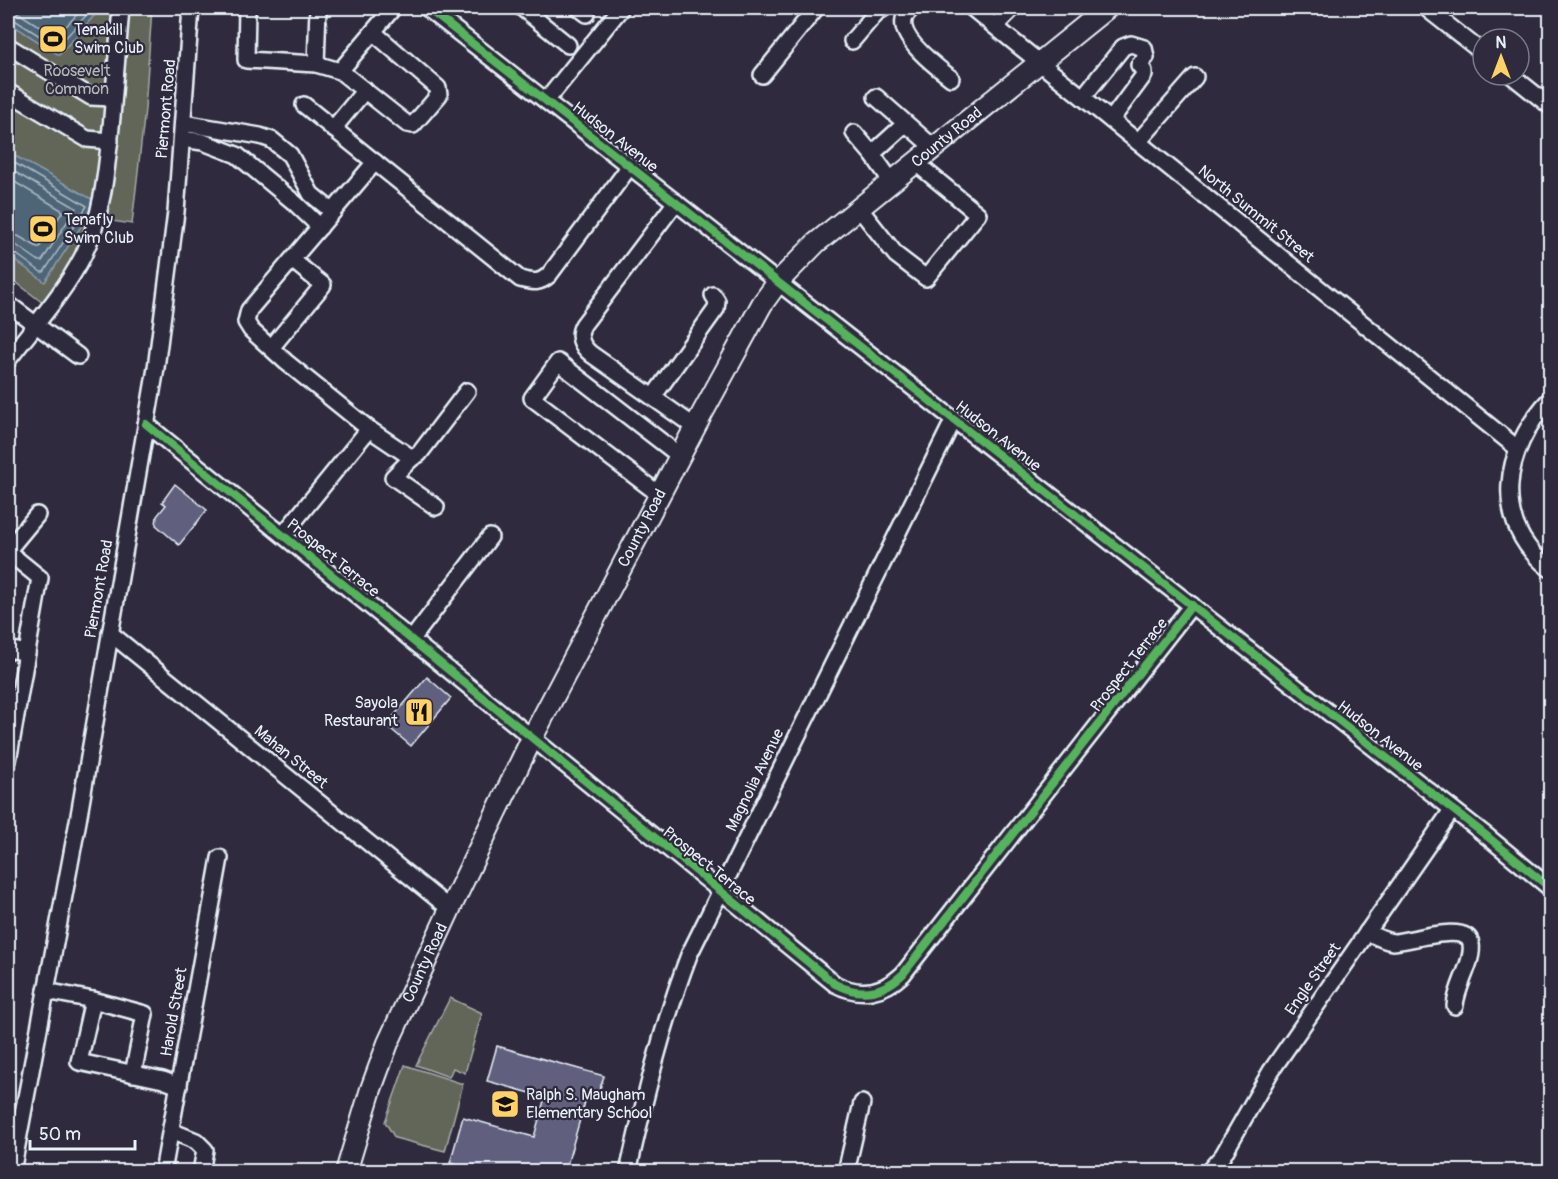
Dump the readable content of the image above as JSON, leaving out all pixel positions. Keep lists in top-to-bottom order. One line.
{"streets":{"main road":["County Road"],"street":["Piermont Road","Hudson Avenue","North Summit Street","Prospect Terrace","Mahan Street","Magnolia Avenue","Engle Street","Harold Street"]},"crossings":[["Piermont Road","Prospect Terrace"],["Piermont Road","Mahan Street"],["Hudson Avenue","County Road"],["Hudson Avenue","Prospect Terrace"],["Hudson Avenue","Magnolia Avenue"],["Hudson Avenue","Engle Street"],["County Road","North Summit Street"],["County Road","Prospect Terrace"],["County Road","Mahan Street"],["Prospect Terrace","Magnolia Avenue"]],"parks":["Roosevelt Common"],"places":{"sports":["Tenakill Swim Club","Tenafly Swim Club"],"restaurant":["Sayola Restaurant"],"school or university":["Ralph S. Maugham Elementary School"]},"scale_bar":"50 m","north":"top"}
